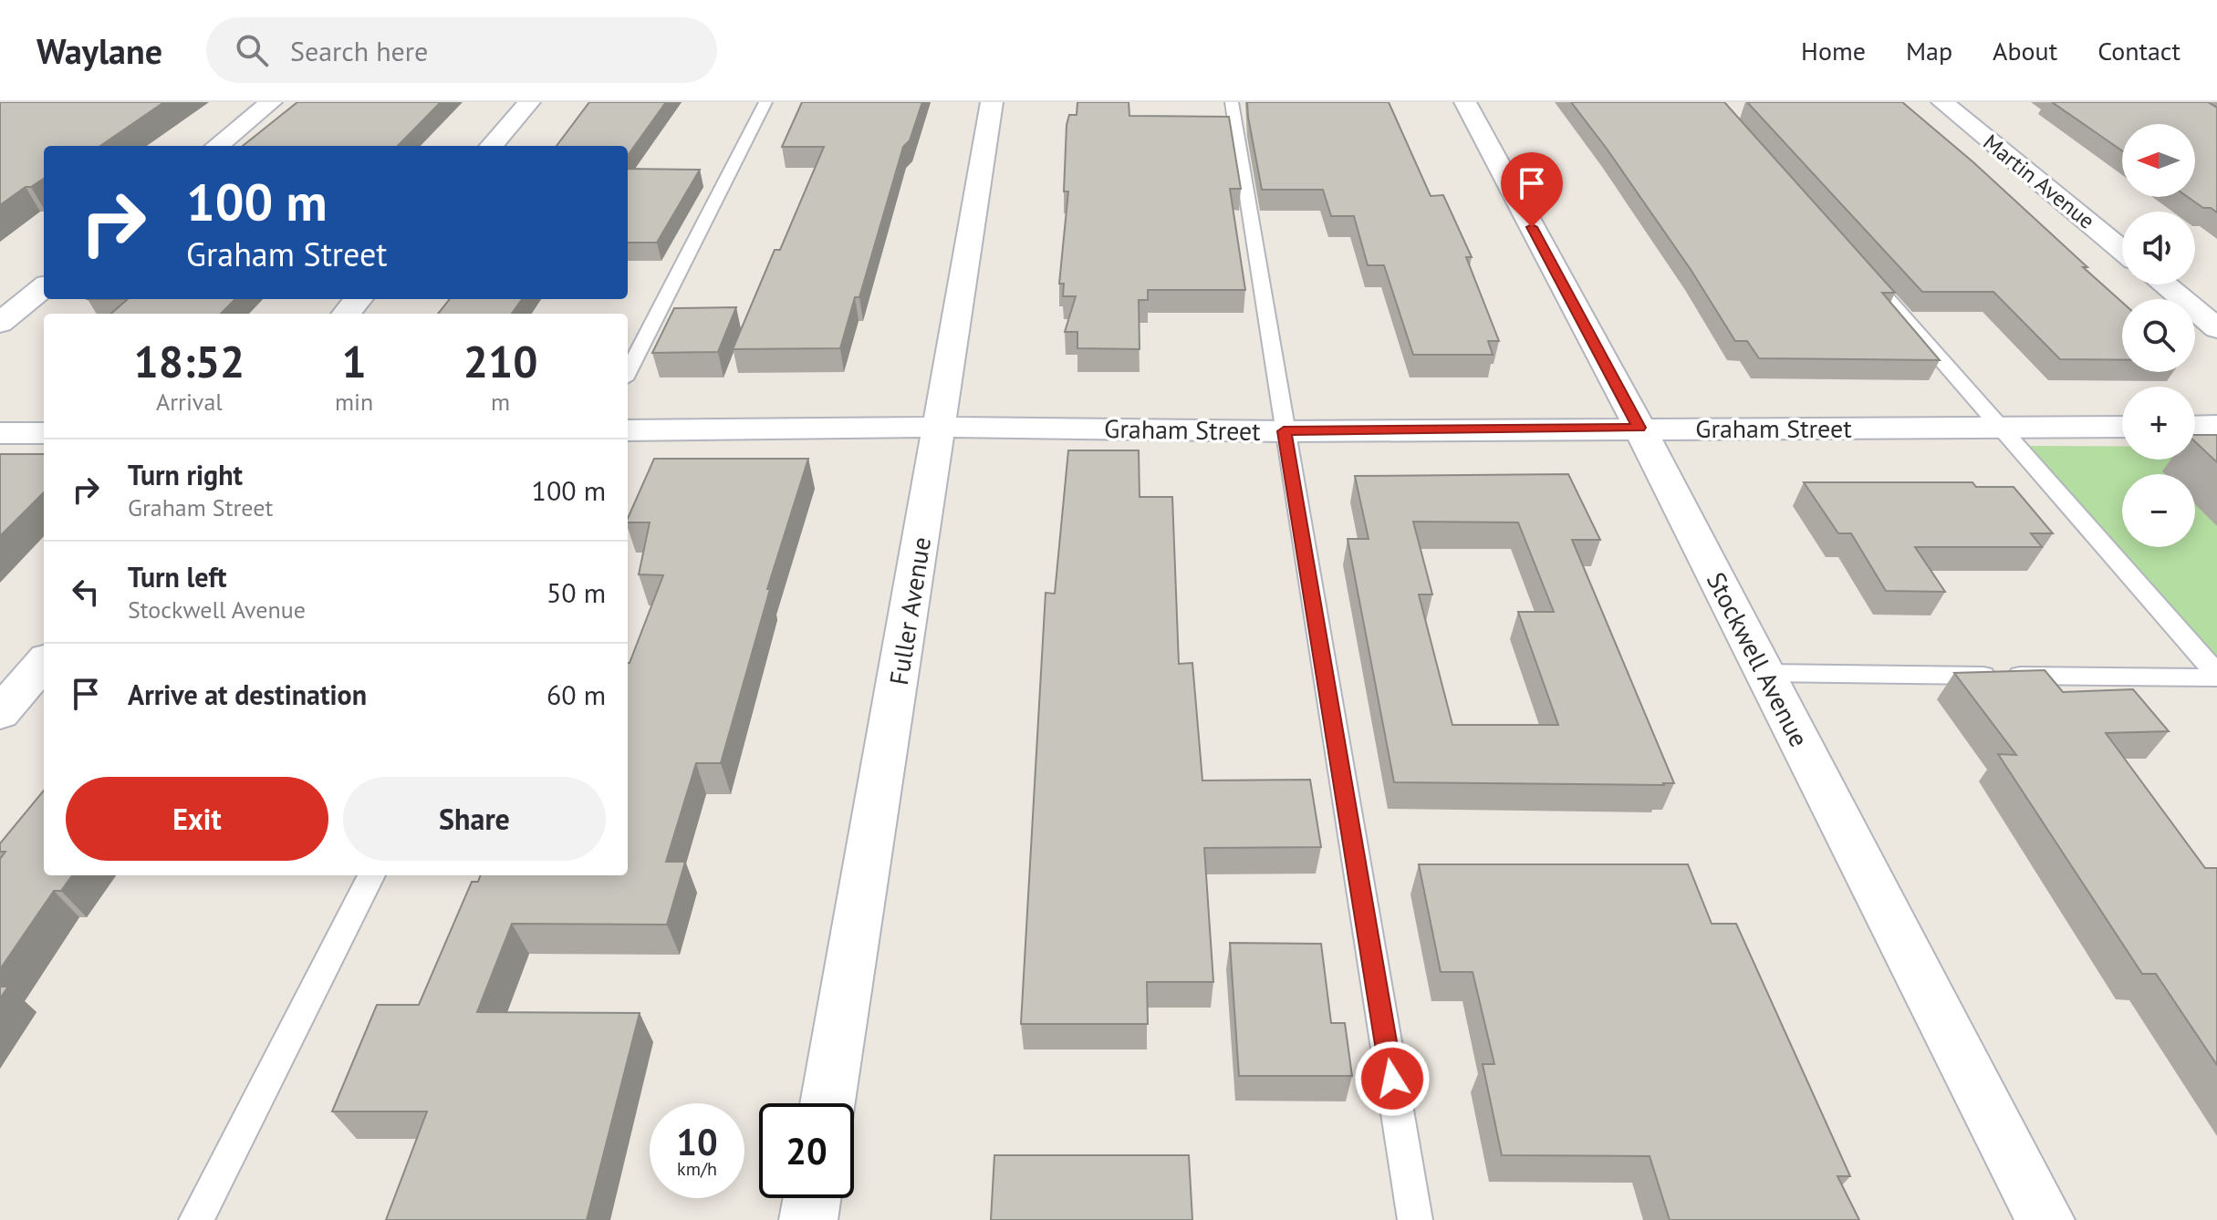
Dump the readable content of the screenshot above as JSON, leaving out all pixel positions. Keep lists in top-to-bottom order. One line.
{"streets":{"street":["Martin Avenue","Graham Street","Fuller Avenue","Stockwell Avenue"]},"crossings":[["Graham Street","Fuller Avenue"],["Graham Street","Stockwell Avenue"]],"north":"left","page":{"header":"Waylane","search":"Search here","nav":["Home","Map","About","Contact"],"map_buttons":["+","−"],"turn":["100 m","Graham Street"],"eta":["18:52","Arrival","1","min","210","m"],"list":[{"name":"Turn right","note":"Graham Street","value":"100 m"},{"name":"Turn left","note":"Stockwell Avenue","value":"50 m"},{"name":"Arrive at destination","value":"60 m"}],"buttons":["Exit","Share"],"speed":"10 km/h","limit":"20"}}
